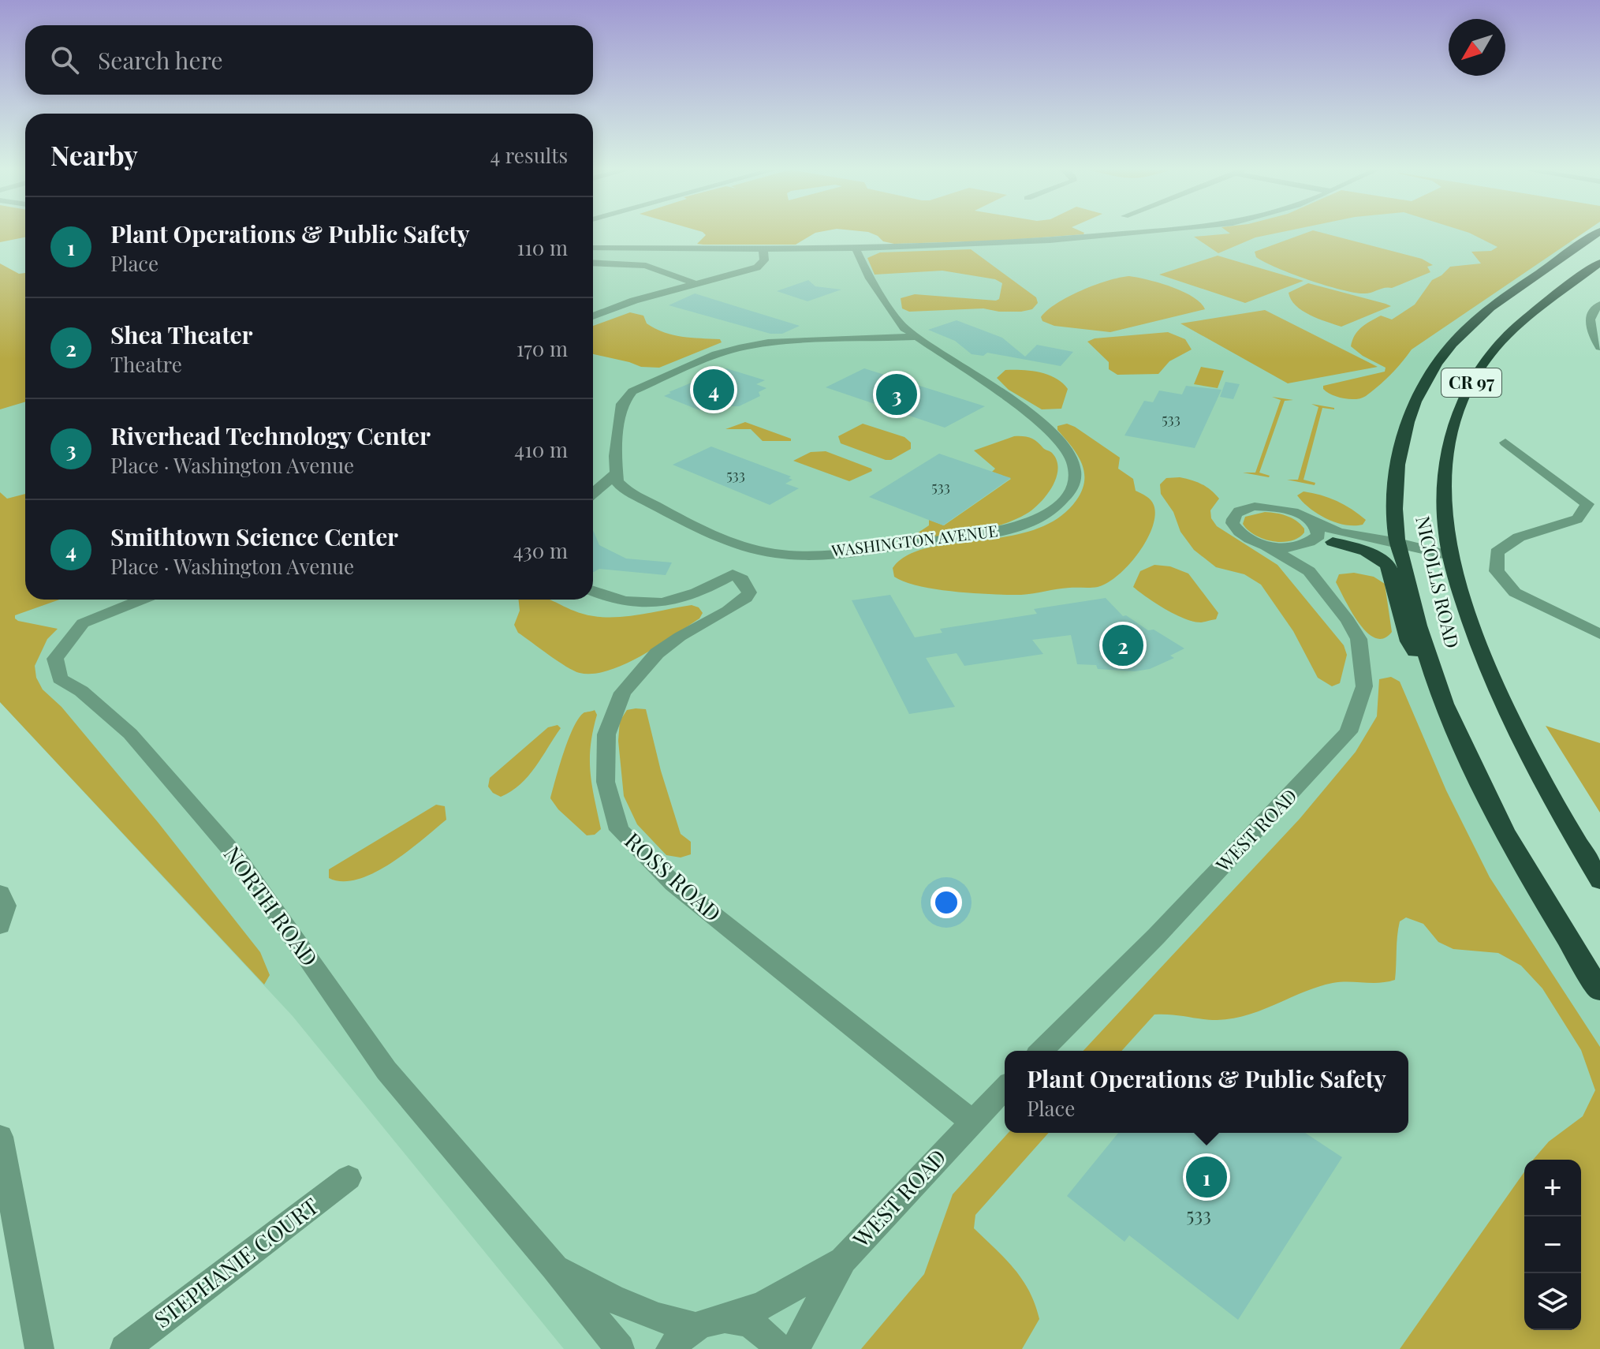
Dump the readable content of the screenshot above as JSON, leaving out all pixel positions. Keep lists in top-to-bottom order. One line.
{"streets":{"highway":["CR 97","NICOLLS ROAD"],"street":["WASHINGTON AVENUE","WEST ROAD","ROSS ROAD","NORTH ROAD","STEPHANIE COURT"]},"crossings":[["WEST ROAD","ROSS ROAD"],["WEST ROAD","NORTH ROAD"]],"house_numbers":["533","533","533","533"],"north":"bottom left","page":{"search":"Search here","heading":["Nearby","4 results"],"list":[{"mark":"1","name":"Plant Operations & Public Safety","note":"Place","value":"110 m"},{"mark":"2","name":"Shea Theater","note":"Theatre","value":"170 m"},{"mark":"3","name":"Riverhead Technology Center","note":"Place · Washington Avenue","value":"410 m"},{"mark":"4","name":"Smithtown Science Center","note":"Place · Washington Avenue","value":"430 m"}],"pins":["4","3","2","1"],"popup":["Plant Operations & Public Safety","Place"],"map_buttons":["+","−"]}}
